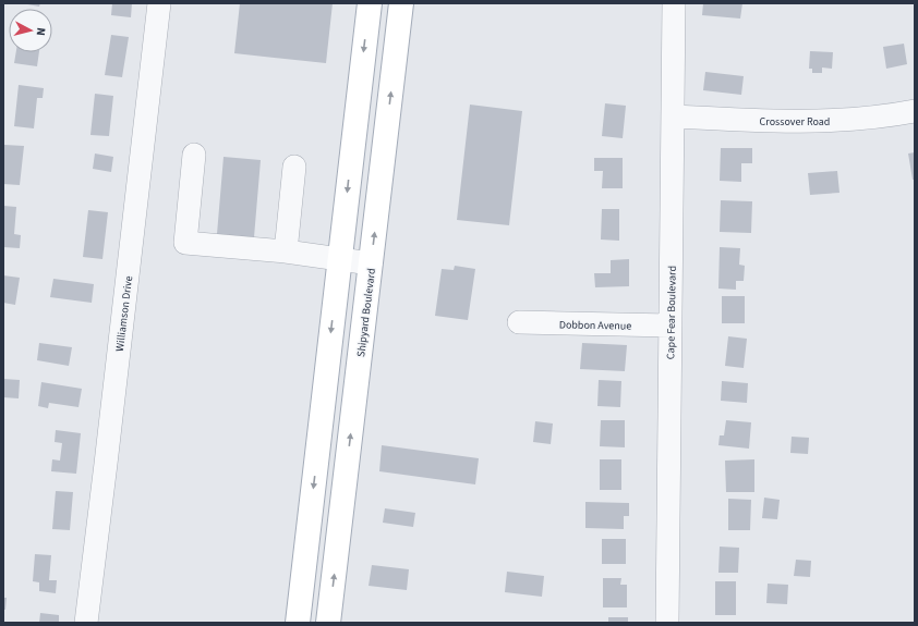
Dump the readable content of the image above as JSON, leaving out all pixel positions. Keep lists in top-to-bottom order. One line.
{"streets":{"main road":["Shipyard Boulevard"],"street":["Crossover Road","Cape Fear Boulevard","Williamson Drive","Dobbon Avenue"]},"crossings":[["Crossover Road","Cape Fear Boulevard"],["Cape Fear Boulevard","Dobbon Avenue"]],"north":"right"}
